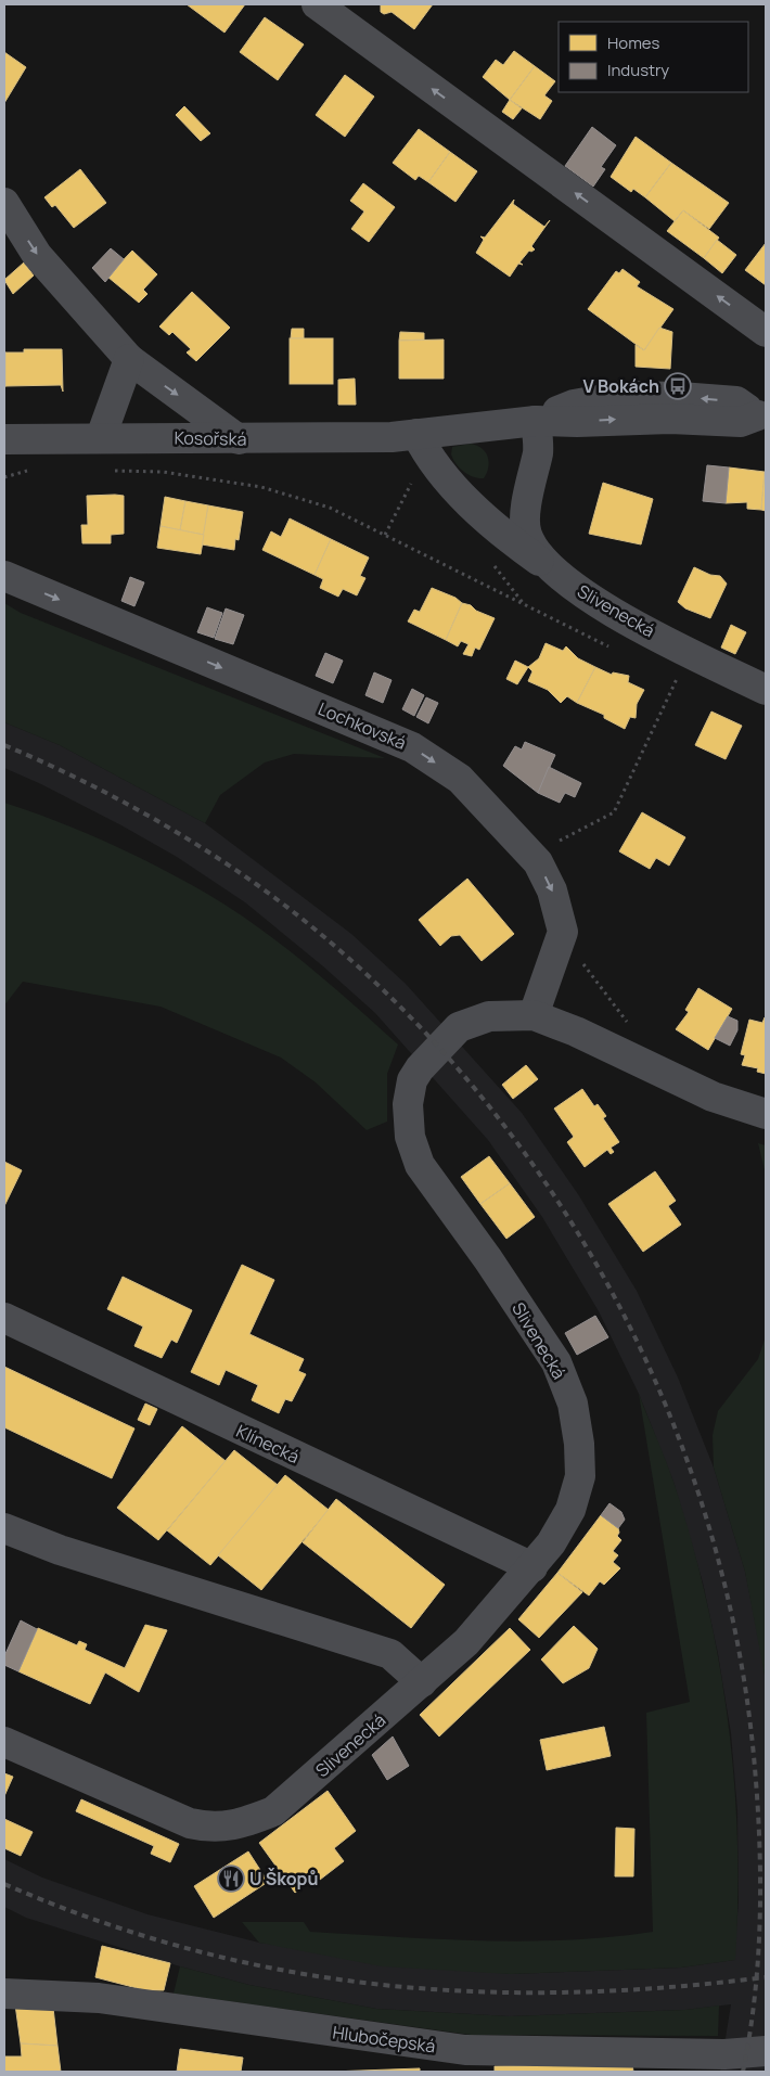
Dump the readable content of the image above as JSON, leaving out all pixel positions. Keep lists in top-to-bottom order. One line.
{"streets":{"street":["Kosořská","Slivenecká","Lochkovská","Klínecká","Hlubočepská"]},"crossings":[["Kosořská","Slivenecká"],["Slivenecká","Klínecká"]],"places":{"bus stop":["V Bokách"],"restaurant":["U Škopů"]},"legend":["Homes","Industry"]}
